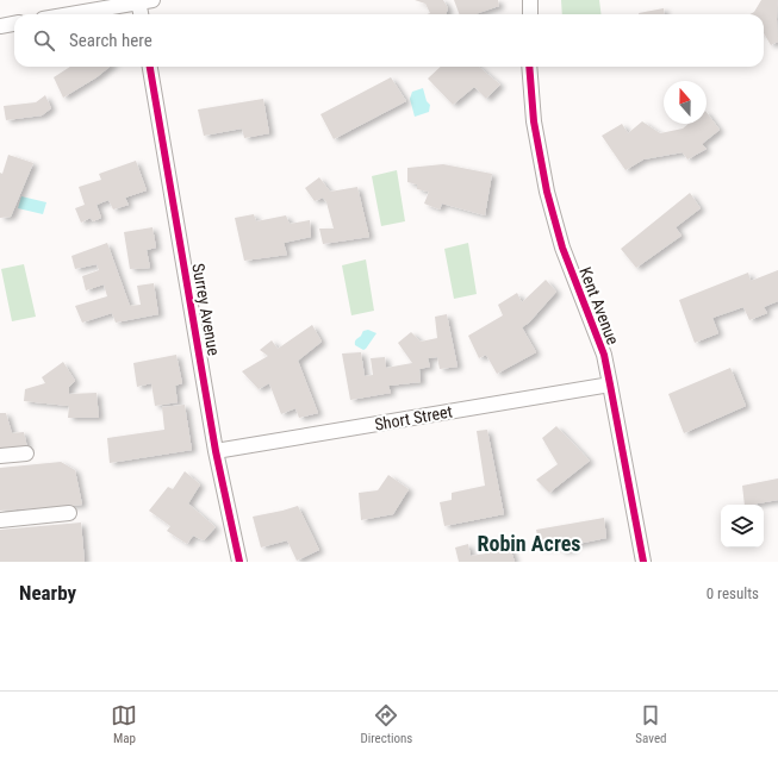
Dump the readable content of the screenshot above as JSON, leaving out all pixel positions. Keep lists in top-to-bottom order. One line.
{"streets":{"street":["Kent Avenue","Surrey Avenue","Short Street"]},"crossings":[["Kent Avenue","Short Street"],["Surrey Avenue","Short Street"]],"districts":["Robin Acres"],"north":"top","page":{"search":"Search here","heading":["Nearby","0 results"],"nav":["Map","Directions","Saved"]}}
